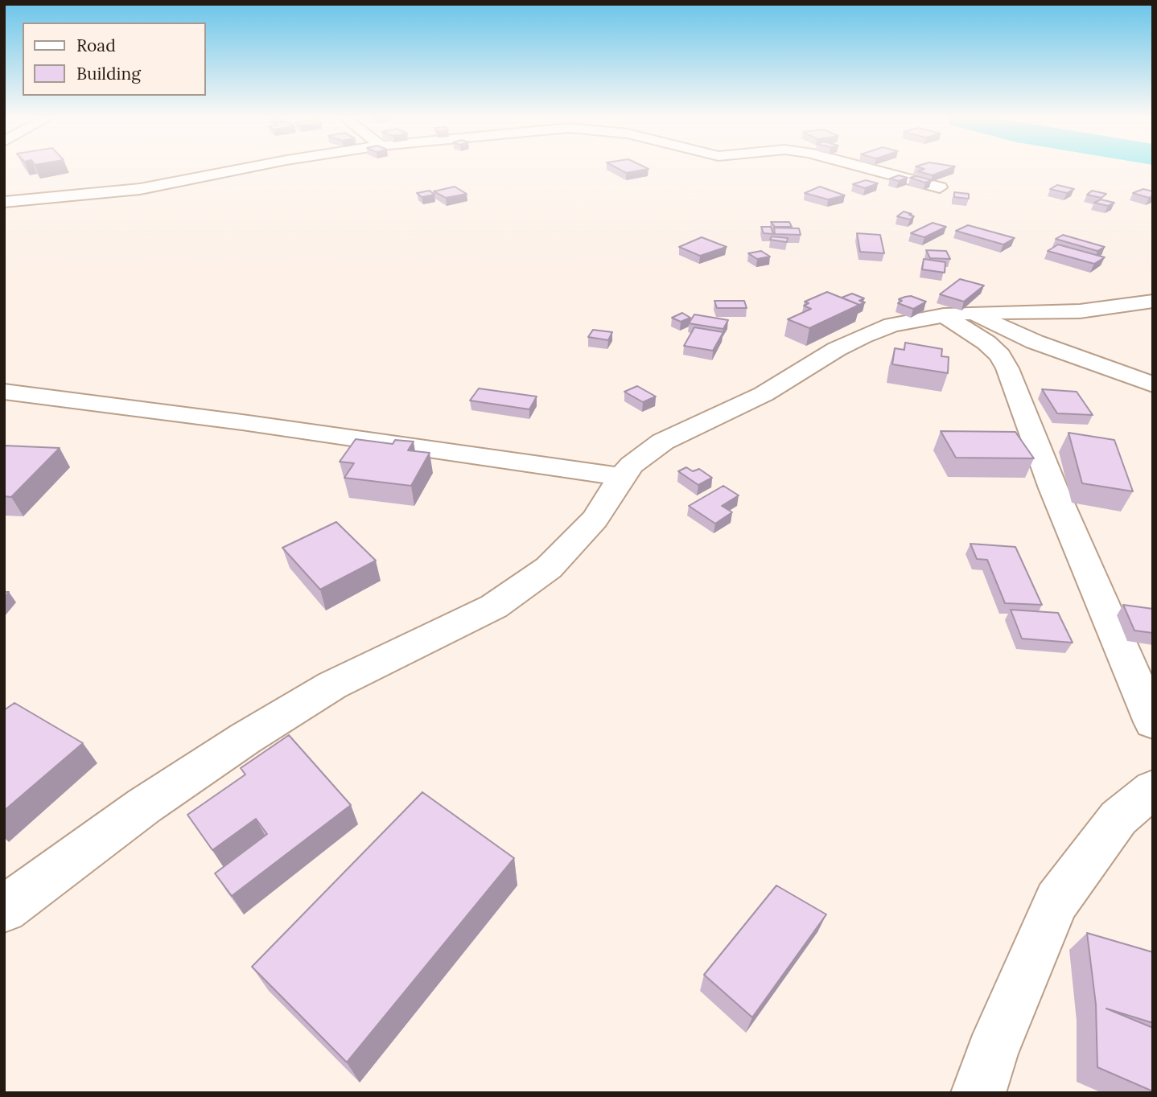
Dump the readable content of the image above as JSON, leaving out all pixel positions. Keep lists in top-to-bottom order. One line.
{"legend":["Road","Building"]}
